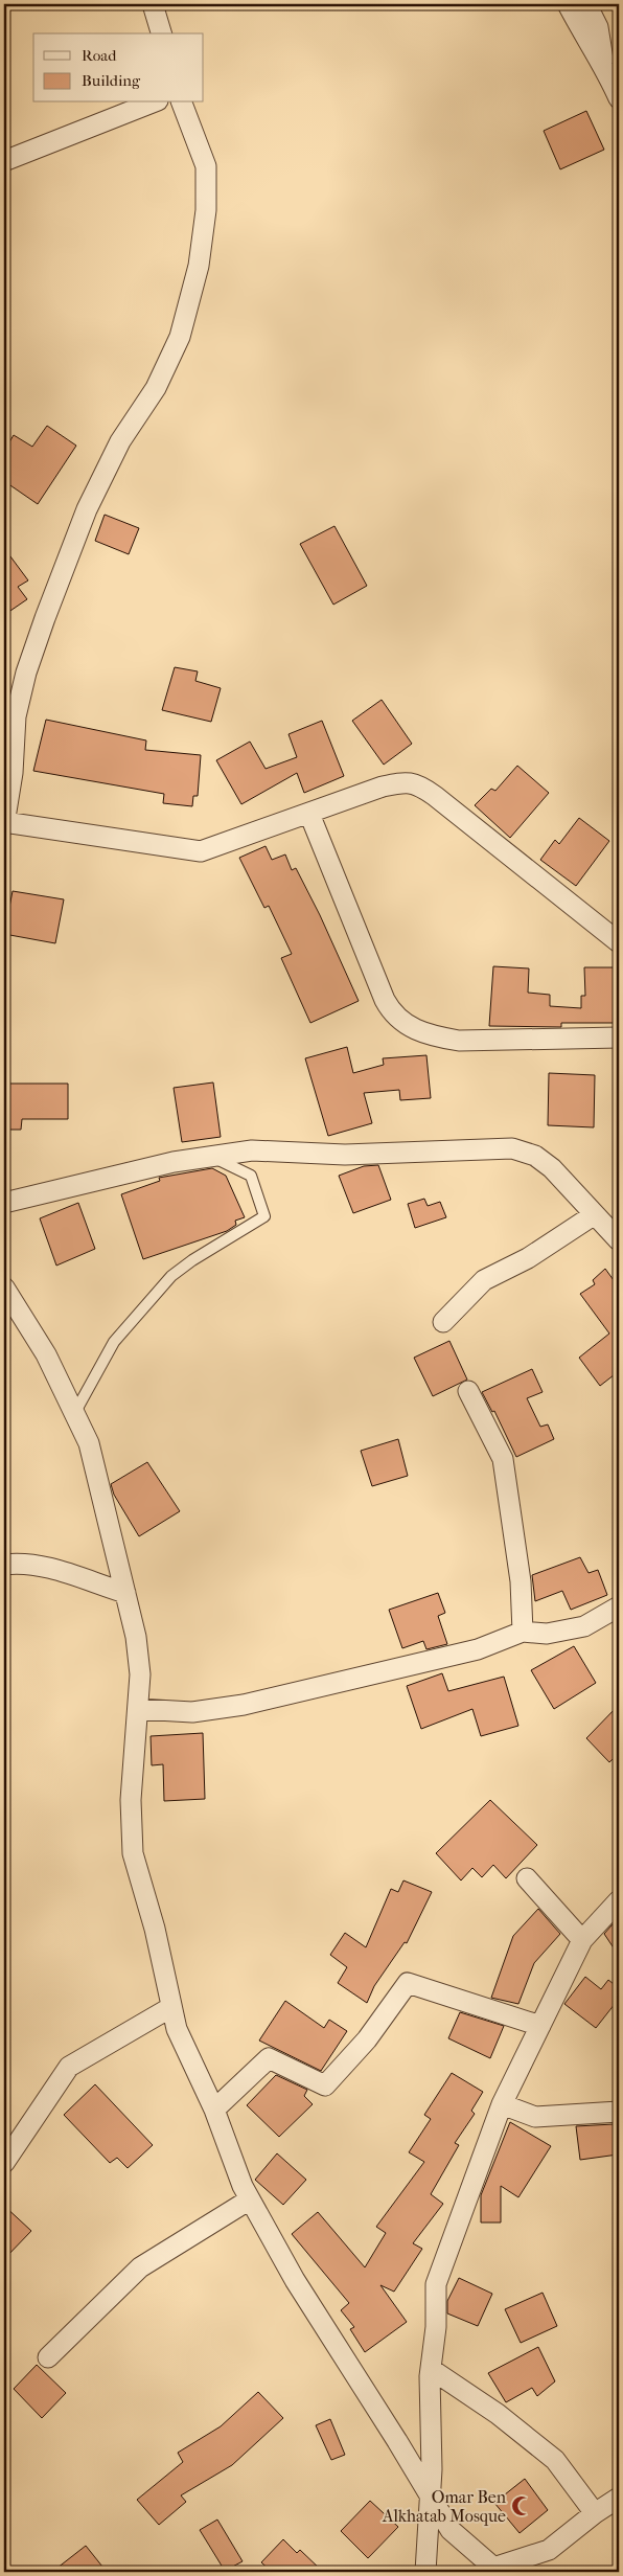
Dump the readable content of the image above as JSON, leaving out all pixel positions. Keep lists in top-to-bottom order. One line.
{"places":{"mosque":["Omar Ben Alkhatab Mosque"]},"legend":["Road","Building"]}
